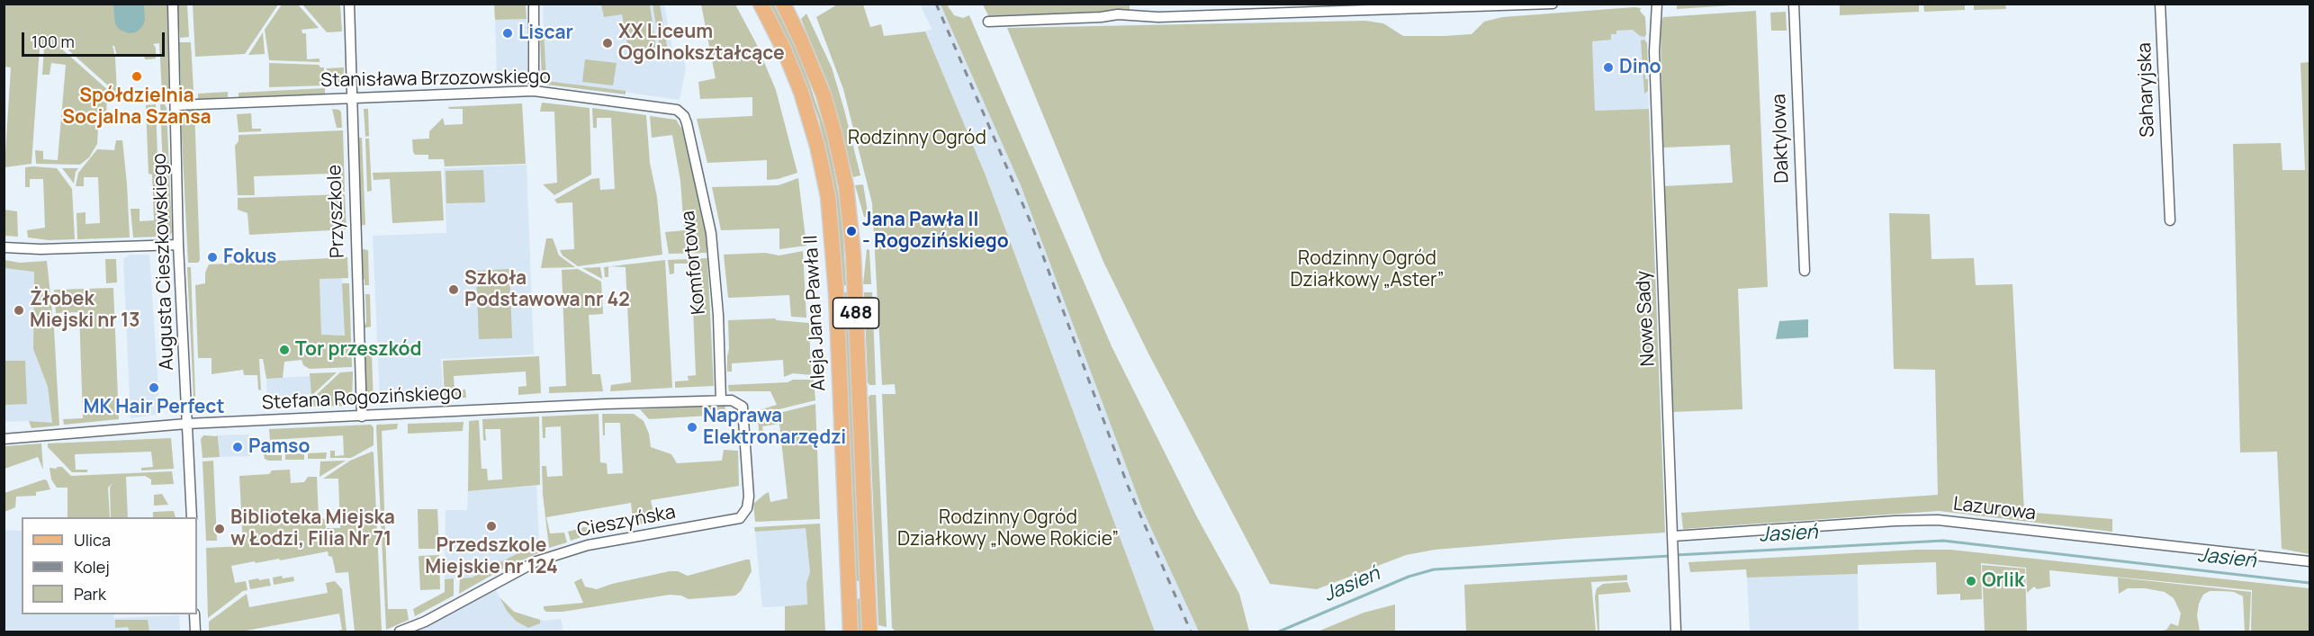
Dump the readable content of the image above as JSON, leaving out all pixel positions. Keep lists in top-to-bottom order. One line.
{"streets":{"main road":["Aleja Jana Pawła II","488"],"street":["Stanisława Brzozowskiego","Saharyjska","Daktylowa","Przyszkole","Augusta Cieszkowskiego","Komfortowa","Nowe Sady","Stefana Rogozińskiego","Lazurowa","Cieszyńska"]},"crossings":[["Stanisława Brzozowskiego","Przyszkole"],["Stanisława Brzozowskiego","Augusta Cieszkowskiego"],["Stanisława Brzozowskiego","Komfortowa"],["Przyszkole","Stefana Rogozińskiego"],["Augusta Cieszkowskiego","Stefana Rogozińskiego"],["Komfortowa","Stefana Rogozińskiego"],["Komfortowa","Cieszyńska"],["Nowe Sady","Lazurowa"],["Stefana Rogozińskiego","Cieszyńska"]],"water":["Jasień"],"parks":["Rodzinny Ogród","Rodzinny Ogród Działkowy „Aster”","Rodzinny Ogród Działkowy „Nowe Rokicie”"],"places":["Liscar","XX Liceum Ogólnokształcące","Dino","Spółdzielnia Socjalna Szansa","Jana Pawła II - Rogozińskiego","Fokus","Szkoła Podstawowa nr 42","Żłobek Miejski nr 13","Tor przeszkód","MK Hair Perfect","Naprawa Elektronarzędzi","Pamso","Przedszkole Miejskie nr 124","Biblioteka Miejska w Łodzi, Filia Nr 71","Orlik"],"legend":["Ulica","Kolej","Park"],"scale_bar":"100 m"}
